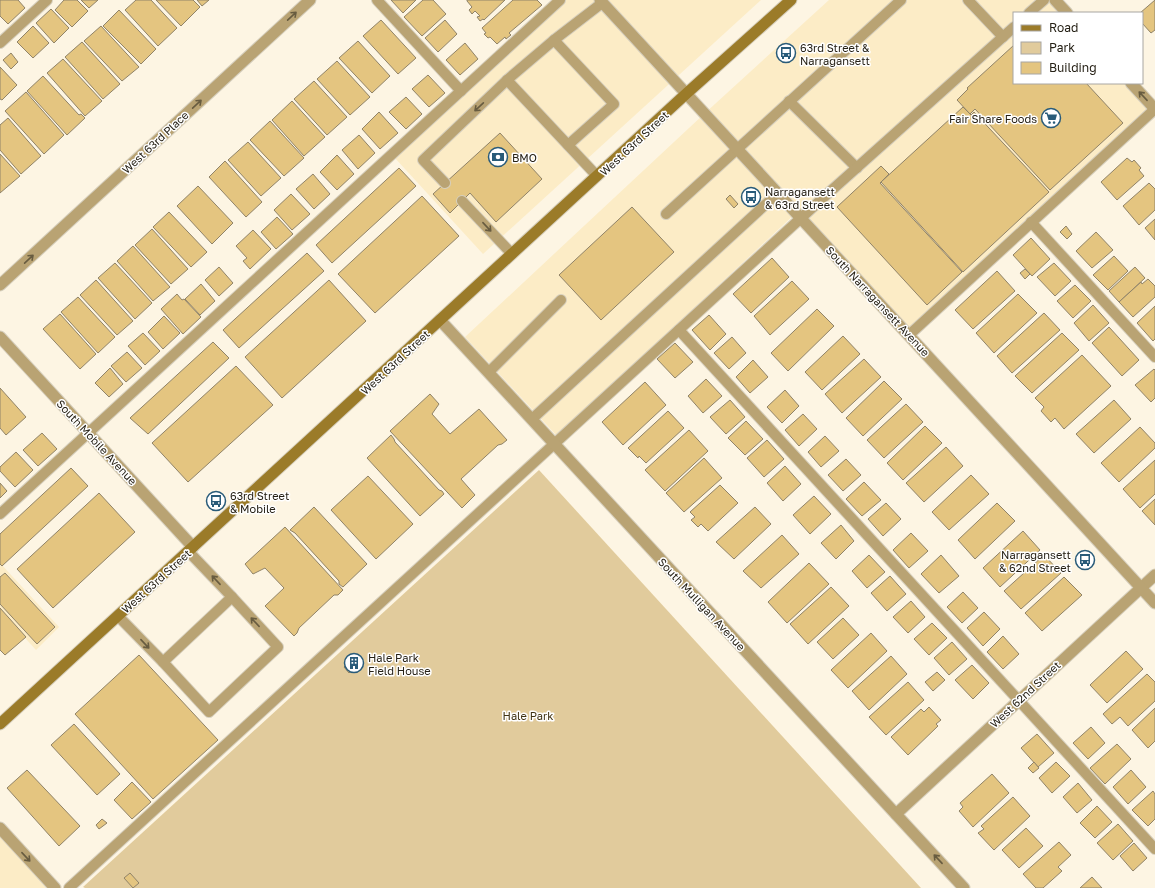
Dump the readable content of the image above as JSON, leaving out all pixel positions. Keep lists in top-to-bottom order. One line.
{"streets":{"main road":["West 63rd Street"],"street":["West 63rd Place","South Narragansett Avenue","South Mobile Avenue","South Mulligan Avenue","West 62nd Street"]},"crossings":[["West 63rd Street","South Narragansett Avenue"],["West 63rd Street","South Mobile Avenue"],["West 63rd Street","South Mulligan Avenue"],["South Narragansett Avenue","West 62nd Street"],["South Mulligan Avenue","West 62nd Street"]],"one_way":["West 63rd Place"],"parks":["Hale Park"],"places":{"bus stop":["63rd Street & Narragansett","Narragansett & 63rd Street","63rd Street & Mobile","Narragansett & 62nd Street"],"supermarket":["Fair Share Foods"],"bank":["BMO"],"building":["Hale Park Field House"]},"legend":["Road","Park","Building"]}
